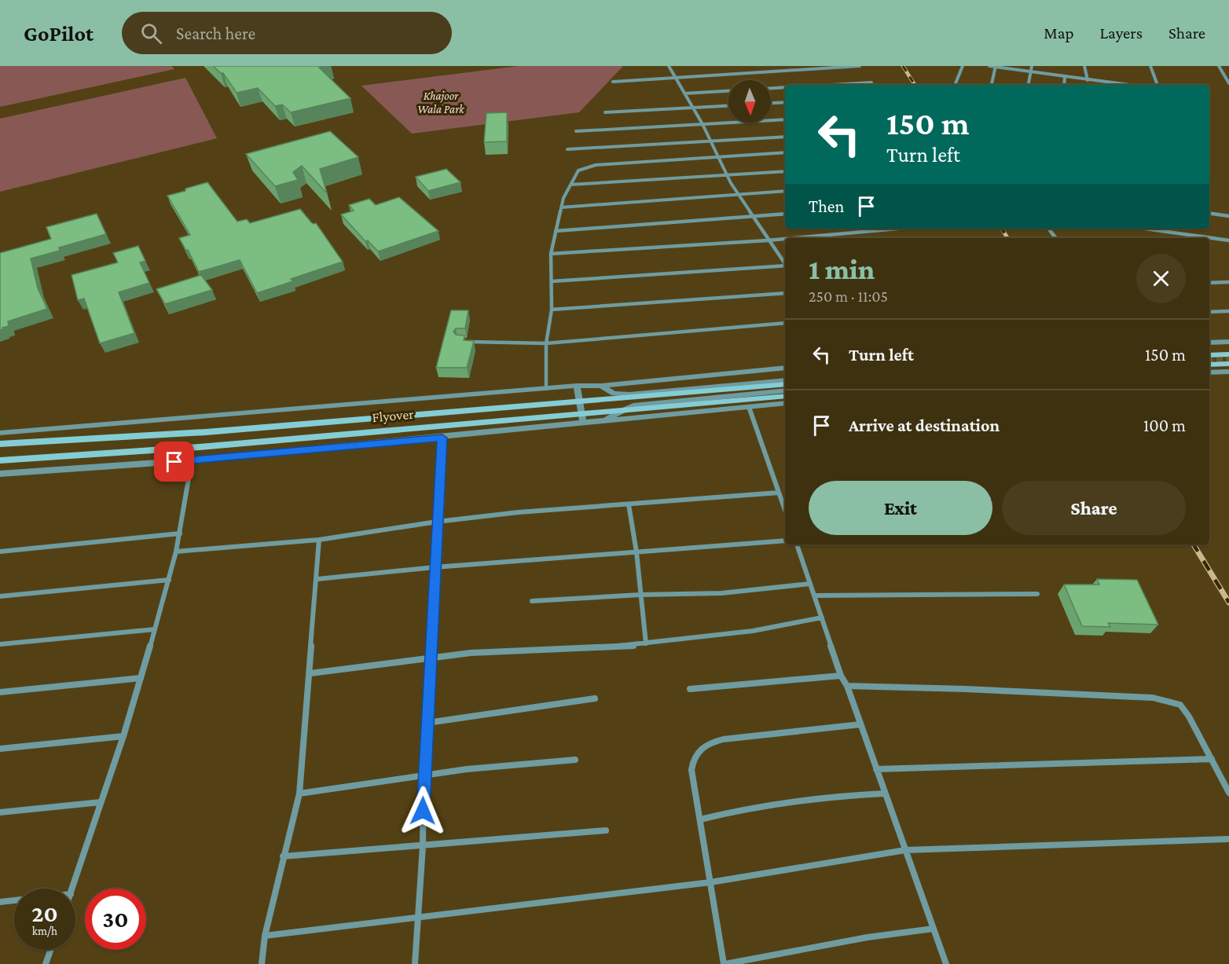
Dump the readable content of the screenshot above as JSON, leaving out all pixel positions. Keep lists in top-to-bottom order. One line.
{"streets":{"main road":["Flyover"]},"parks":["Khajoor Wala Park"],"north":"bottom","page":{"header":"GoPilot","search":"Search here","nav":["Map","Layers","Share"],"turn":["150 m","Turn left"],"then":"Then","heading":["1 min","250 m · 11:05"],"list":[{"name":"Turn left","value":"150 m"},{"name":"Arrive at destination","value":"100 m"}],"buttons":["Exit","Share"],"speed":"20 km/h","limit":"30"}}
